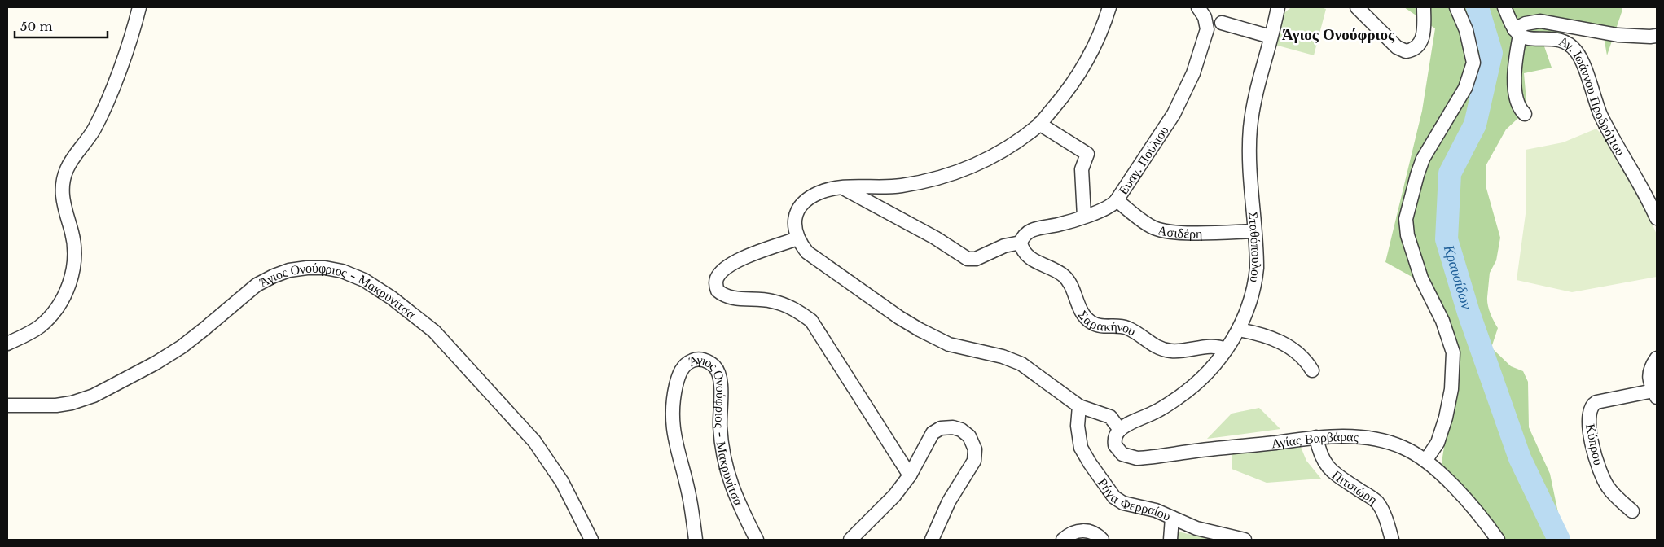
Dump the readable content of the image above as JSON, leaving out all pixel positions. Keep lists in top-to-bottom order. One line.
{"streets":{"street":["Αγ. Ιωάννου Προδρόμου","Ευαγ. Πούλιου","Ασιδέρη","Σταθόπουλου","Άγιος Ονούφριος - Μακρυνίτσα","Σαρακήνου","Αγίας Βαρβάρας","Κύπρου","Πιτσιώρη","Ρήγα Φερραίου"]},"crossings":[["Ευαγ. Πούλιου","Ασιδέρη"],["Ευαγ. Πούλιου","Σαρακήνου"],["Ασιδέρη","Σταθόπουλου"],["Σταθόπουλου","Σαρακήνου"],["Σταθόπουλου","Αγίας Βαρβάρας"],["Αγίας Βαρβάρας","Πιτσιώρη"]],"districts":["Άγιος Ονούφριος"],"water":["Κραυσίδων"],"scale_bar":"50 m"}
